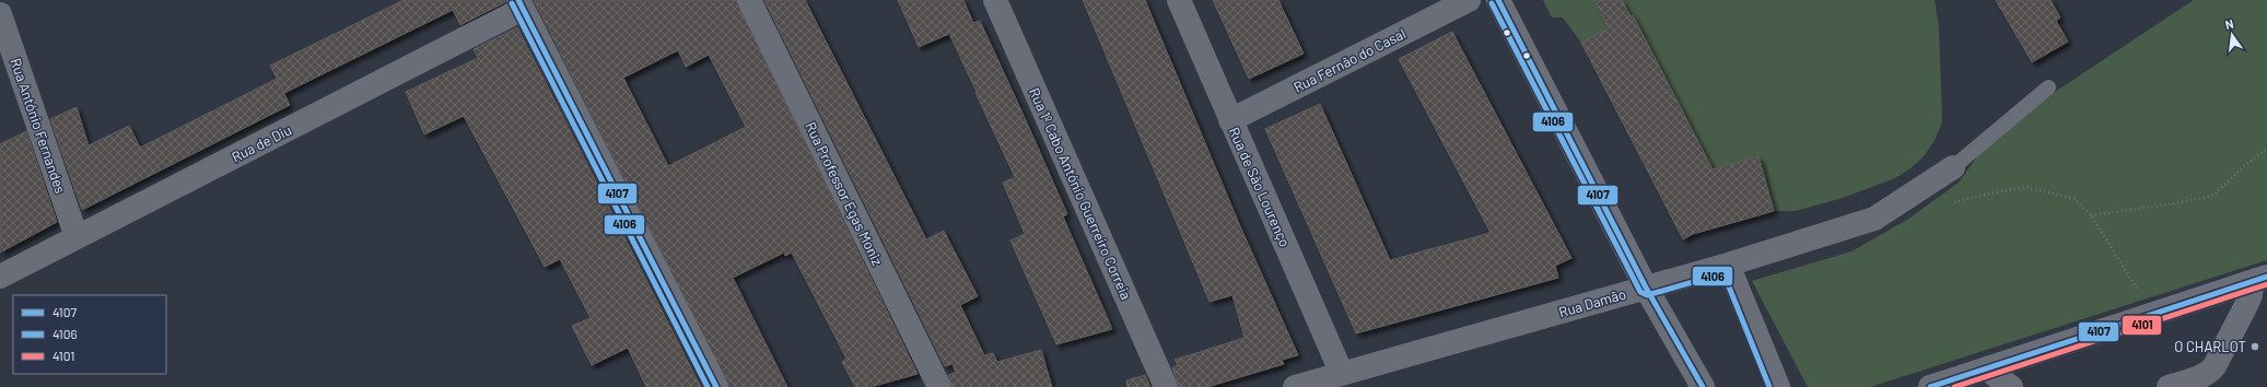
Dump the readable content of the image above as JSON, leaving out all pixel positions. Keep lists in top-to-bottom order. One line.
{"streets":{"street":["Rua Fernão do Casal","Rua António Fernandes","Rua de Diu","Rua de São Lourenço","Rua Professor Egas Moniz","Rua 1º Cabo António Guerreiro Correia","Rua Damão"]},"crossings":[["Rua Fernão do Casal","Rua de São Lourenço"],["Rua António Fernandes","Rua de Diu"],["Rua de São Lourenço","Rua Damão"]],"places":["O CHARLOT"],"lines":["transit line 4107","transit line 4106","transit line 4101"],"legend":["4107","4106","4101"],"north":"top"}
